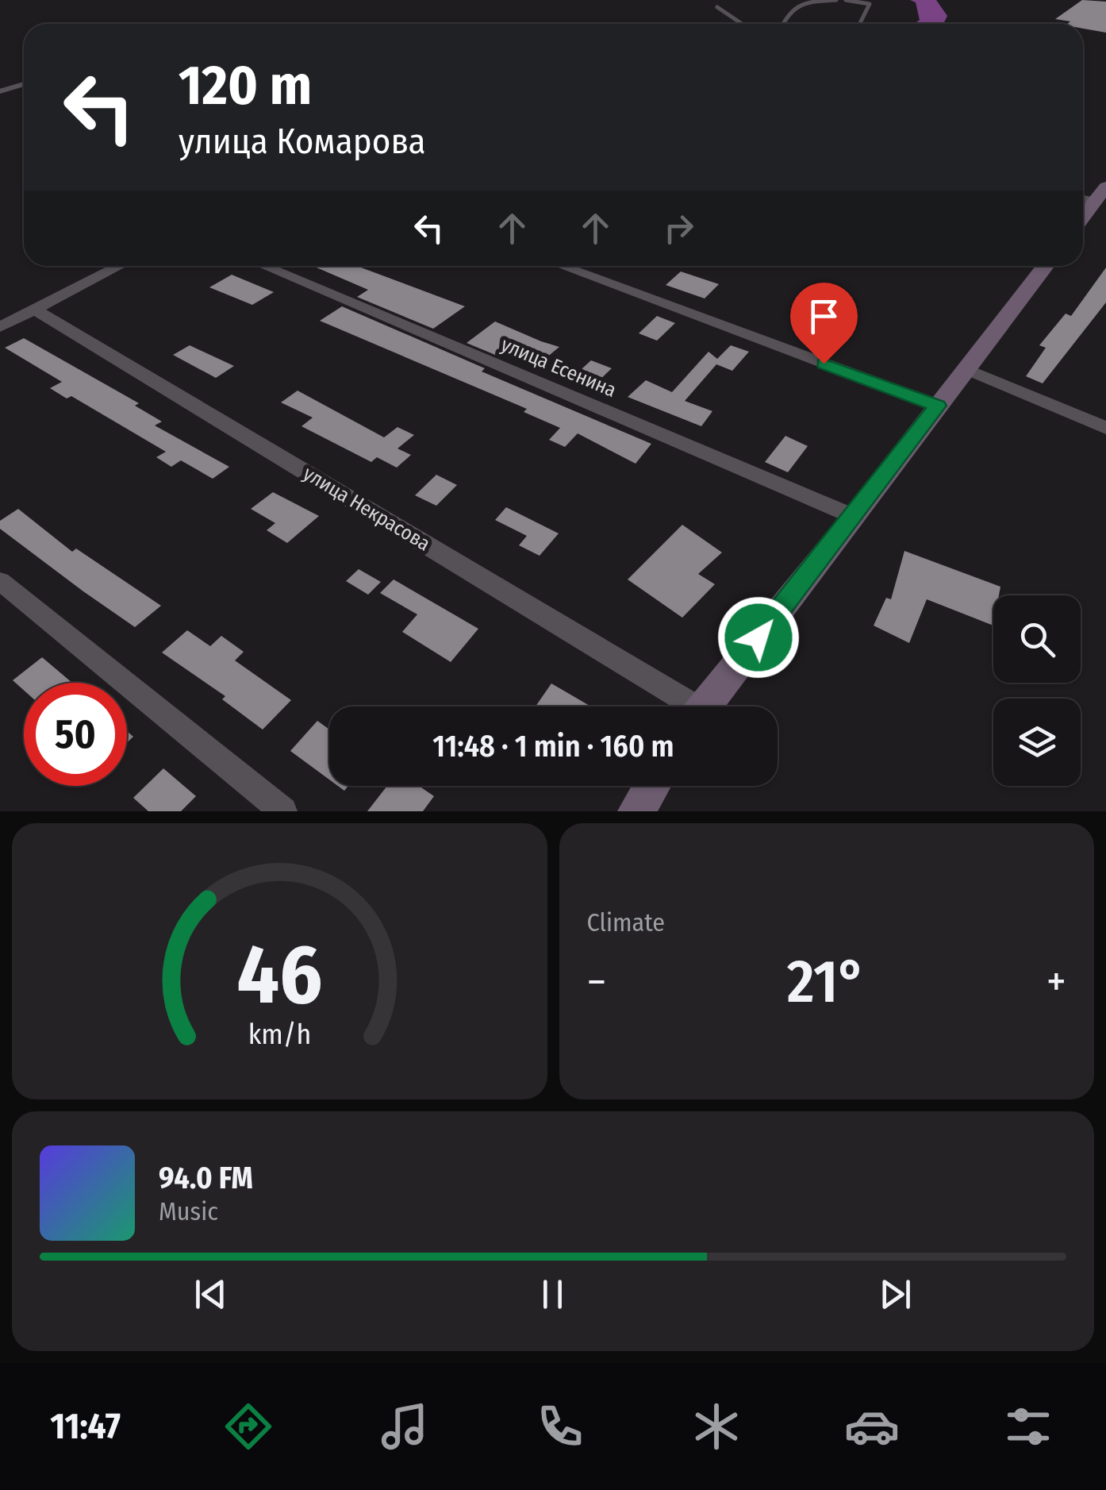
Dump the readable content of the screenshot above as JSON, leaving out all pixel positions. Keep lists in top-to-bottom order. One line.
{"streets":{"street":["улица Есенина","улица Некрасова"]},"page":{"turn":["120 m","улица Комарова"],"limit":"50","trip":"11:48 · 1 min · 160 m","tile":"Climate","heat":["−","21°","+"],"song":["94.0 FM","Music"],"tabs":"11:47","gauge":["46","km/h"]}}
